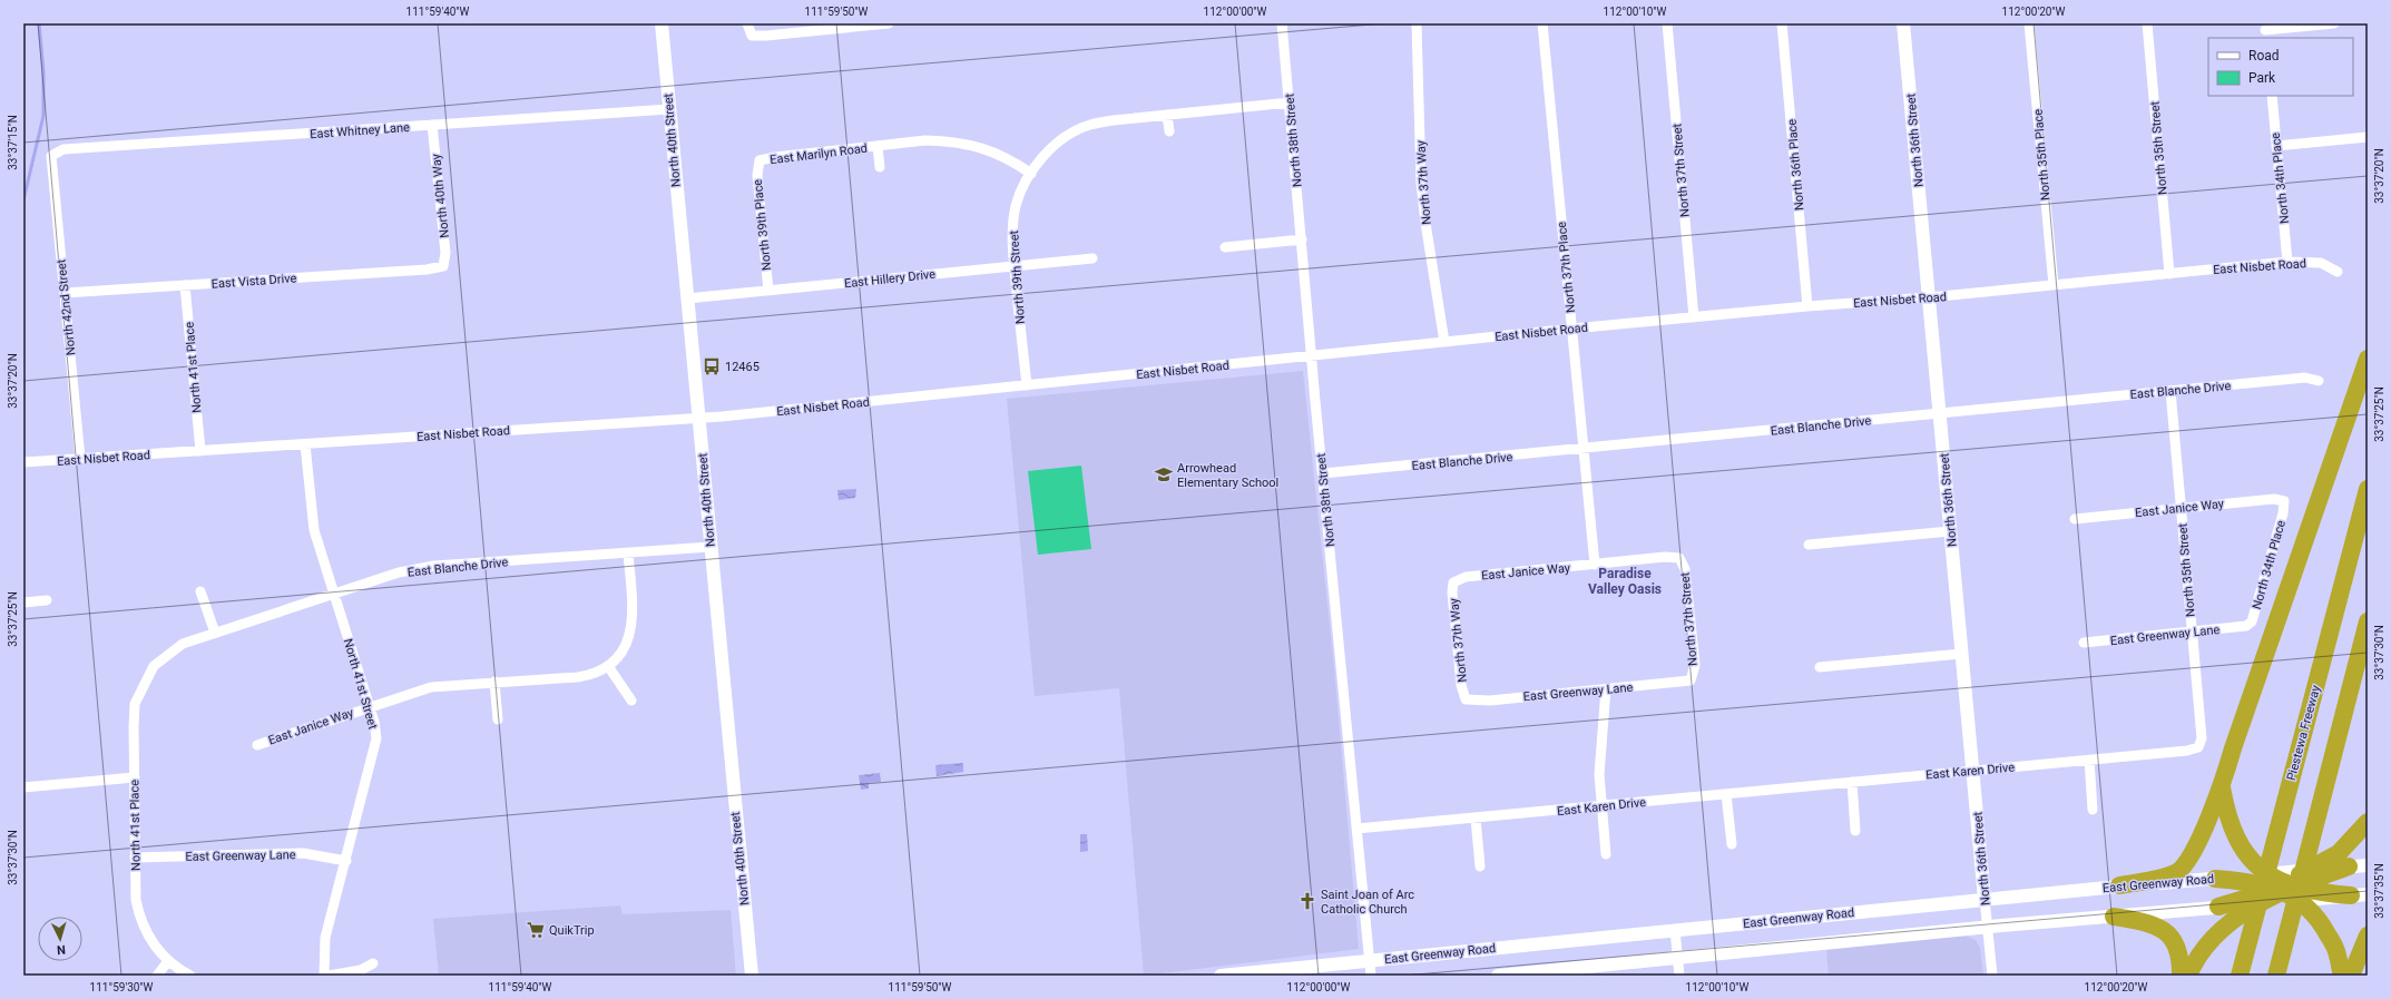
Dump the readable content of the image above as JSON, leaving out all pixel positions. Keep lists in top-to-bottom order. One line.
{"streets":{"highway":["Piestewa Freeway"],"main road":["North 40th Street","North 36th Street","East Greenway Road"],"street":["East Whitney Lane","North 38th Street","North 35th Street","East Marilyn Road","North 35th Place","North 36th Place","North 37th Street","North 34th Place","North 37th Way","North 40th Way","North 39th Place","East Nisbet Road","North 37th Place","North 39th Street","East Hillery Drive","East Vista Drive","North 42nd Street","North 41st Place","East Blanche Drive","East Janice Way","East Greenway Lane","North 41st Street","East Karen Drive"]},"crossings":[["East Whitney Lane","North 40th Street"],["East Whitney Lane","North 40th Way"],["East Whitney Lane","North 42nd Street"],["North 40th Street","East Nisbet Road"],["North 40th Street","East Hillery Drive"],["North 40th Street","East Blanche Drive"],["North 38th Street","East Nisbet Road"],["North 38th Street","East Blanche Drive"],["North 38th Street","East Karen Drive"],["North 38th Street","East Greenway Road"],["North 36th Street","East Nisbet Road"],["North 36th Street","East Blanche Drive"],["North 36th Street","East Karen Drive"],["North 36th Street","East Greenway Road"],["North 35th Street","East Nisbet Road"],["North 35th Street","East Blanche Drive"],["North 35th Street","East Janice Way"],["North 35th Street","East Greenway Lane"],["North 35th Street","East Karen Drive"],["East Marilyn Road","North 39th Place"],["East Marilyn Road","North 39th Street"],["North 35th Place","East Nisbet Road"],["North 36th Place","East Nisbet Road"],["North 37th Street","East Nisbet Road"],["North 37th Street","East Janice Way"],["North 37th Street","East Greenway Lane"],["North 34th Place","East Nisbet Road"],["North 34th Place","East Janice Way"],["North 34th Place","East Greenway Lane"],["North 37th Way","East Nisbet Road"],["North 37th Way","East Janice Way"],["North 37th Way","East Greenway Lane"],["North 40th Way","East Vista Drive"],["North 39th Place","East Hillery Drive"],["East Nisbet Road","North 37th Place"],["East Nisbet Road","North 39th Street"],["East Nisbet Road","North 42nd Street"],["East Nisbet Road","North 41st Place"],["East Nisbet Road","North 41st Street"],["North 37th Place","East Blanche Drive"],["North 37th Place","East Janice Way"],["North 39th Street","East Hillery Drive"],["East Vista Drive","North 42nd Street"],["East Vista Drive","North 41st Place"],["North 41st Place","East Blanche Drive"],["North 41st Place","East Greenway Lane"],["East Blanche Drive","North 41st Street"],["East Janice Way","North 41st Street"],["East Greenway Lane","North 41st Street"]],"districts":["Paradise Valley Oasis"],"places":{"bus stop":["12465"],"school or university":["Arrowhead Elementary School"],"church":["Saint Joan of Arc Catholic Church"],"supermarket":["QuikTrip"]},"legend":["Road","Park"],"north":"bottom","coordinates":["111°59'40\"W","111°59'50\"W","112°00'00\"W","112°00'10\"W","112°00'20\"W","33°37'15\"N","33°37'20\"N","33°37'25\"N","33°37'30\"N","33°37'35\"N","111°59'30\"W"]}
